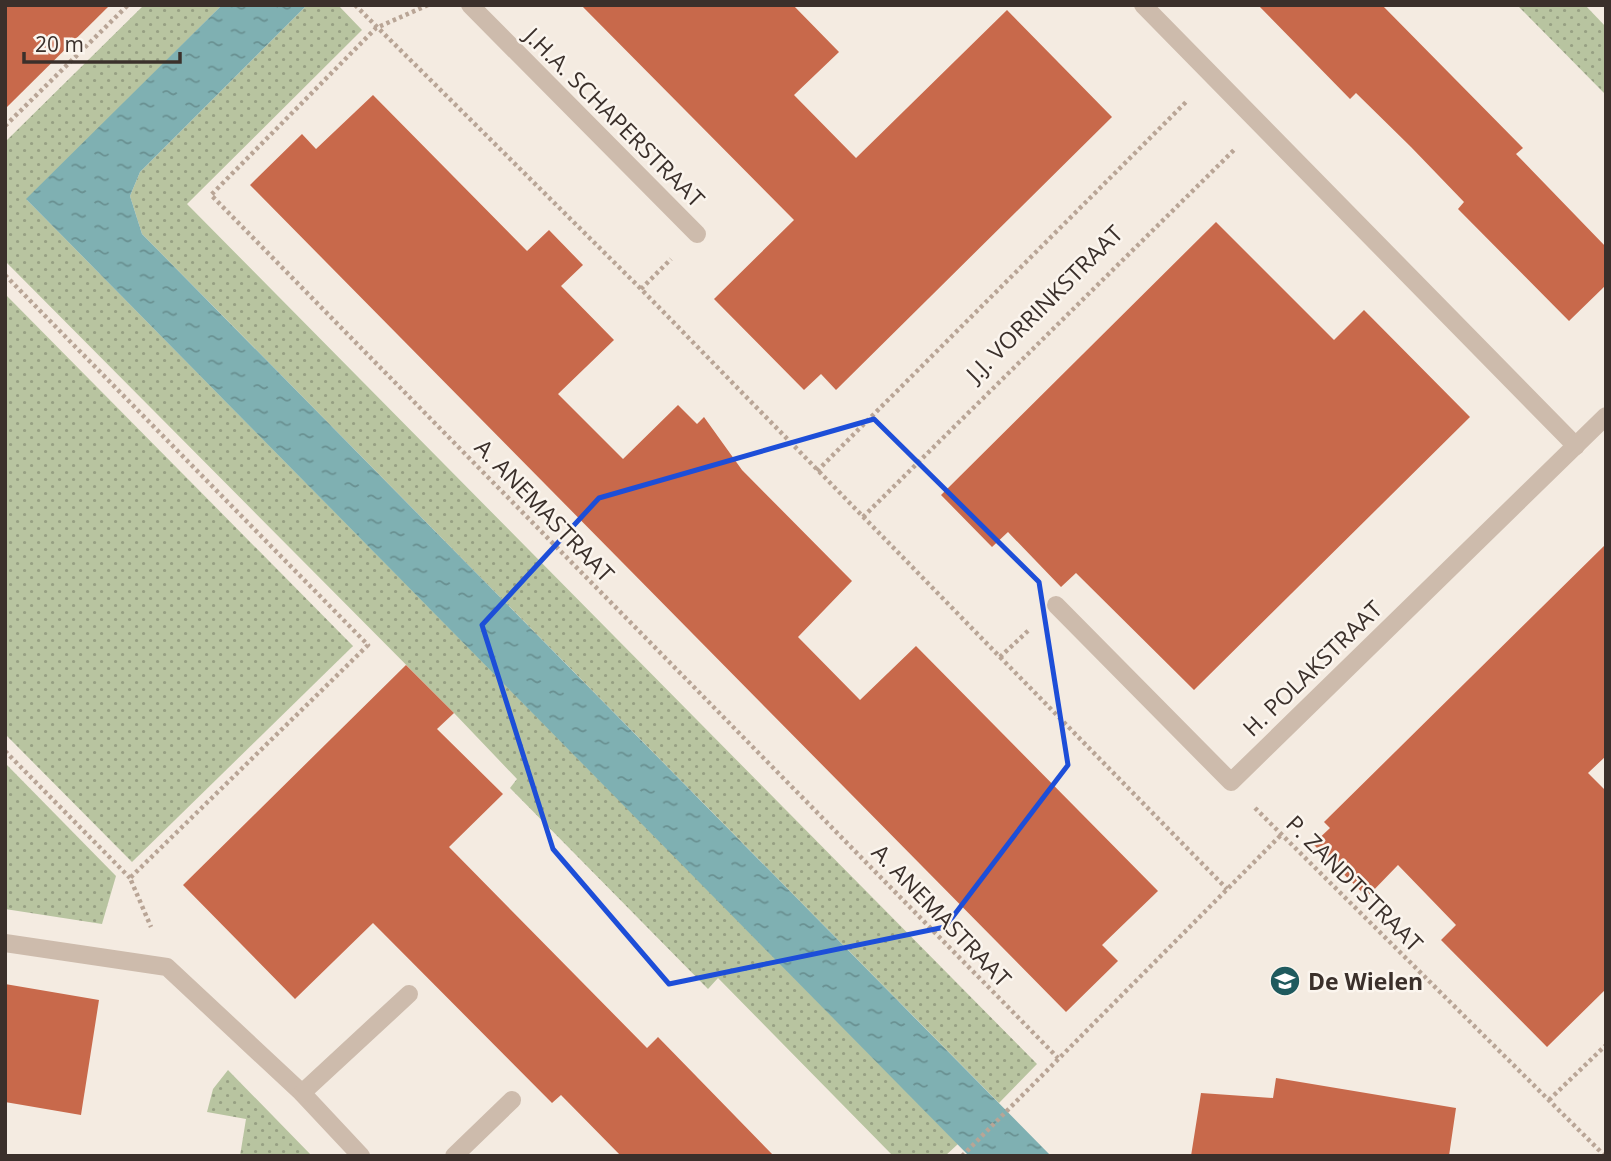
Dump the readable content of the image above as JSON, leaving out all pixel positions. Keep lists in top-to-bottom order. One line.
{"streets":{"street":["J.H.A. SCHAPERSTRAAT","H. POLAKSTRAAT"],"path":["J.J. VORRINKSTRAAT","A. ANEMASTRAAT","P. ZANDTSTRAAT"]},"crossings":[["H. POLAKSTRAAT","P. ZANDTSTRAAT"]],"places":{"school or university":["De Wielen"]},"scale_bar":"20 m"}
